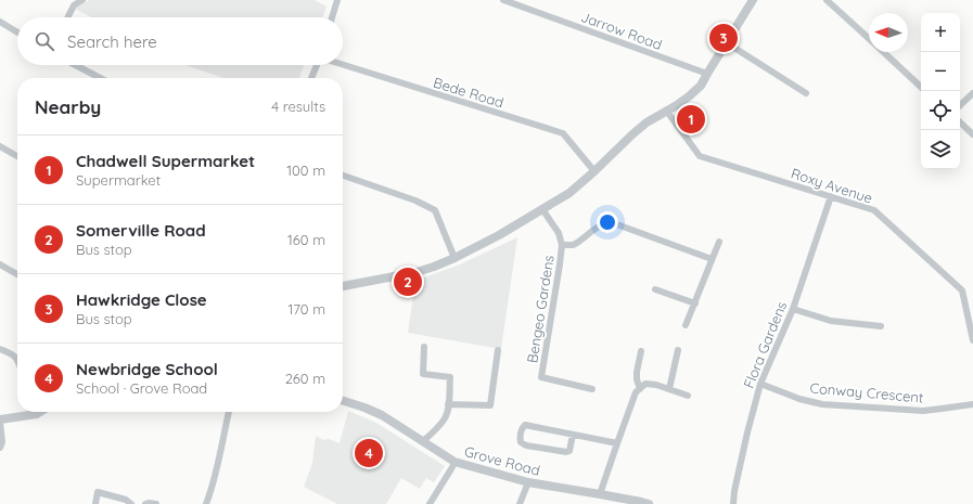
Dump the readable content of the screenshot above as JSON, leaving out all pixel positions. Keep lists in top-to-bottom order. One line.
{"streets":{"street":["Jarrow Road","Bede Road","Roxy Avenue","Bengeo Gardens","Flora Gardens","Conway Crescent","Grove Road"]},"crossings":[["Roxy Avenue","Flora Gardens"],["Flora Gardens","Conway Crescent"]],"north":"left","page":{"map_buttons":["+","−"],"search":"Search here","pins":["3","1","2","4"],"heading":["Nearby","4 results"],"list":[{"mark":"1","name":"Chadwell Supermarket","note":"Supermarket","value":"100 m"},{"mark":"2","name":"Somerville Road","note":"Bus stop","value":"160 m"},{"mark":"3","name":"Hawkridge Close","note":"Bus stop","value":"170 m"},{"mark":"4","name":"Newbridge School","note":"School · Grove Road","value":"260 m"}]}}
